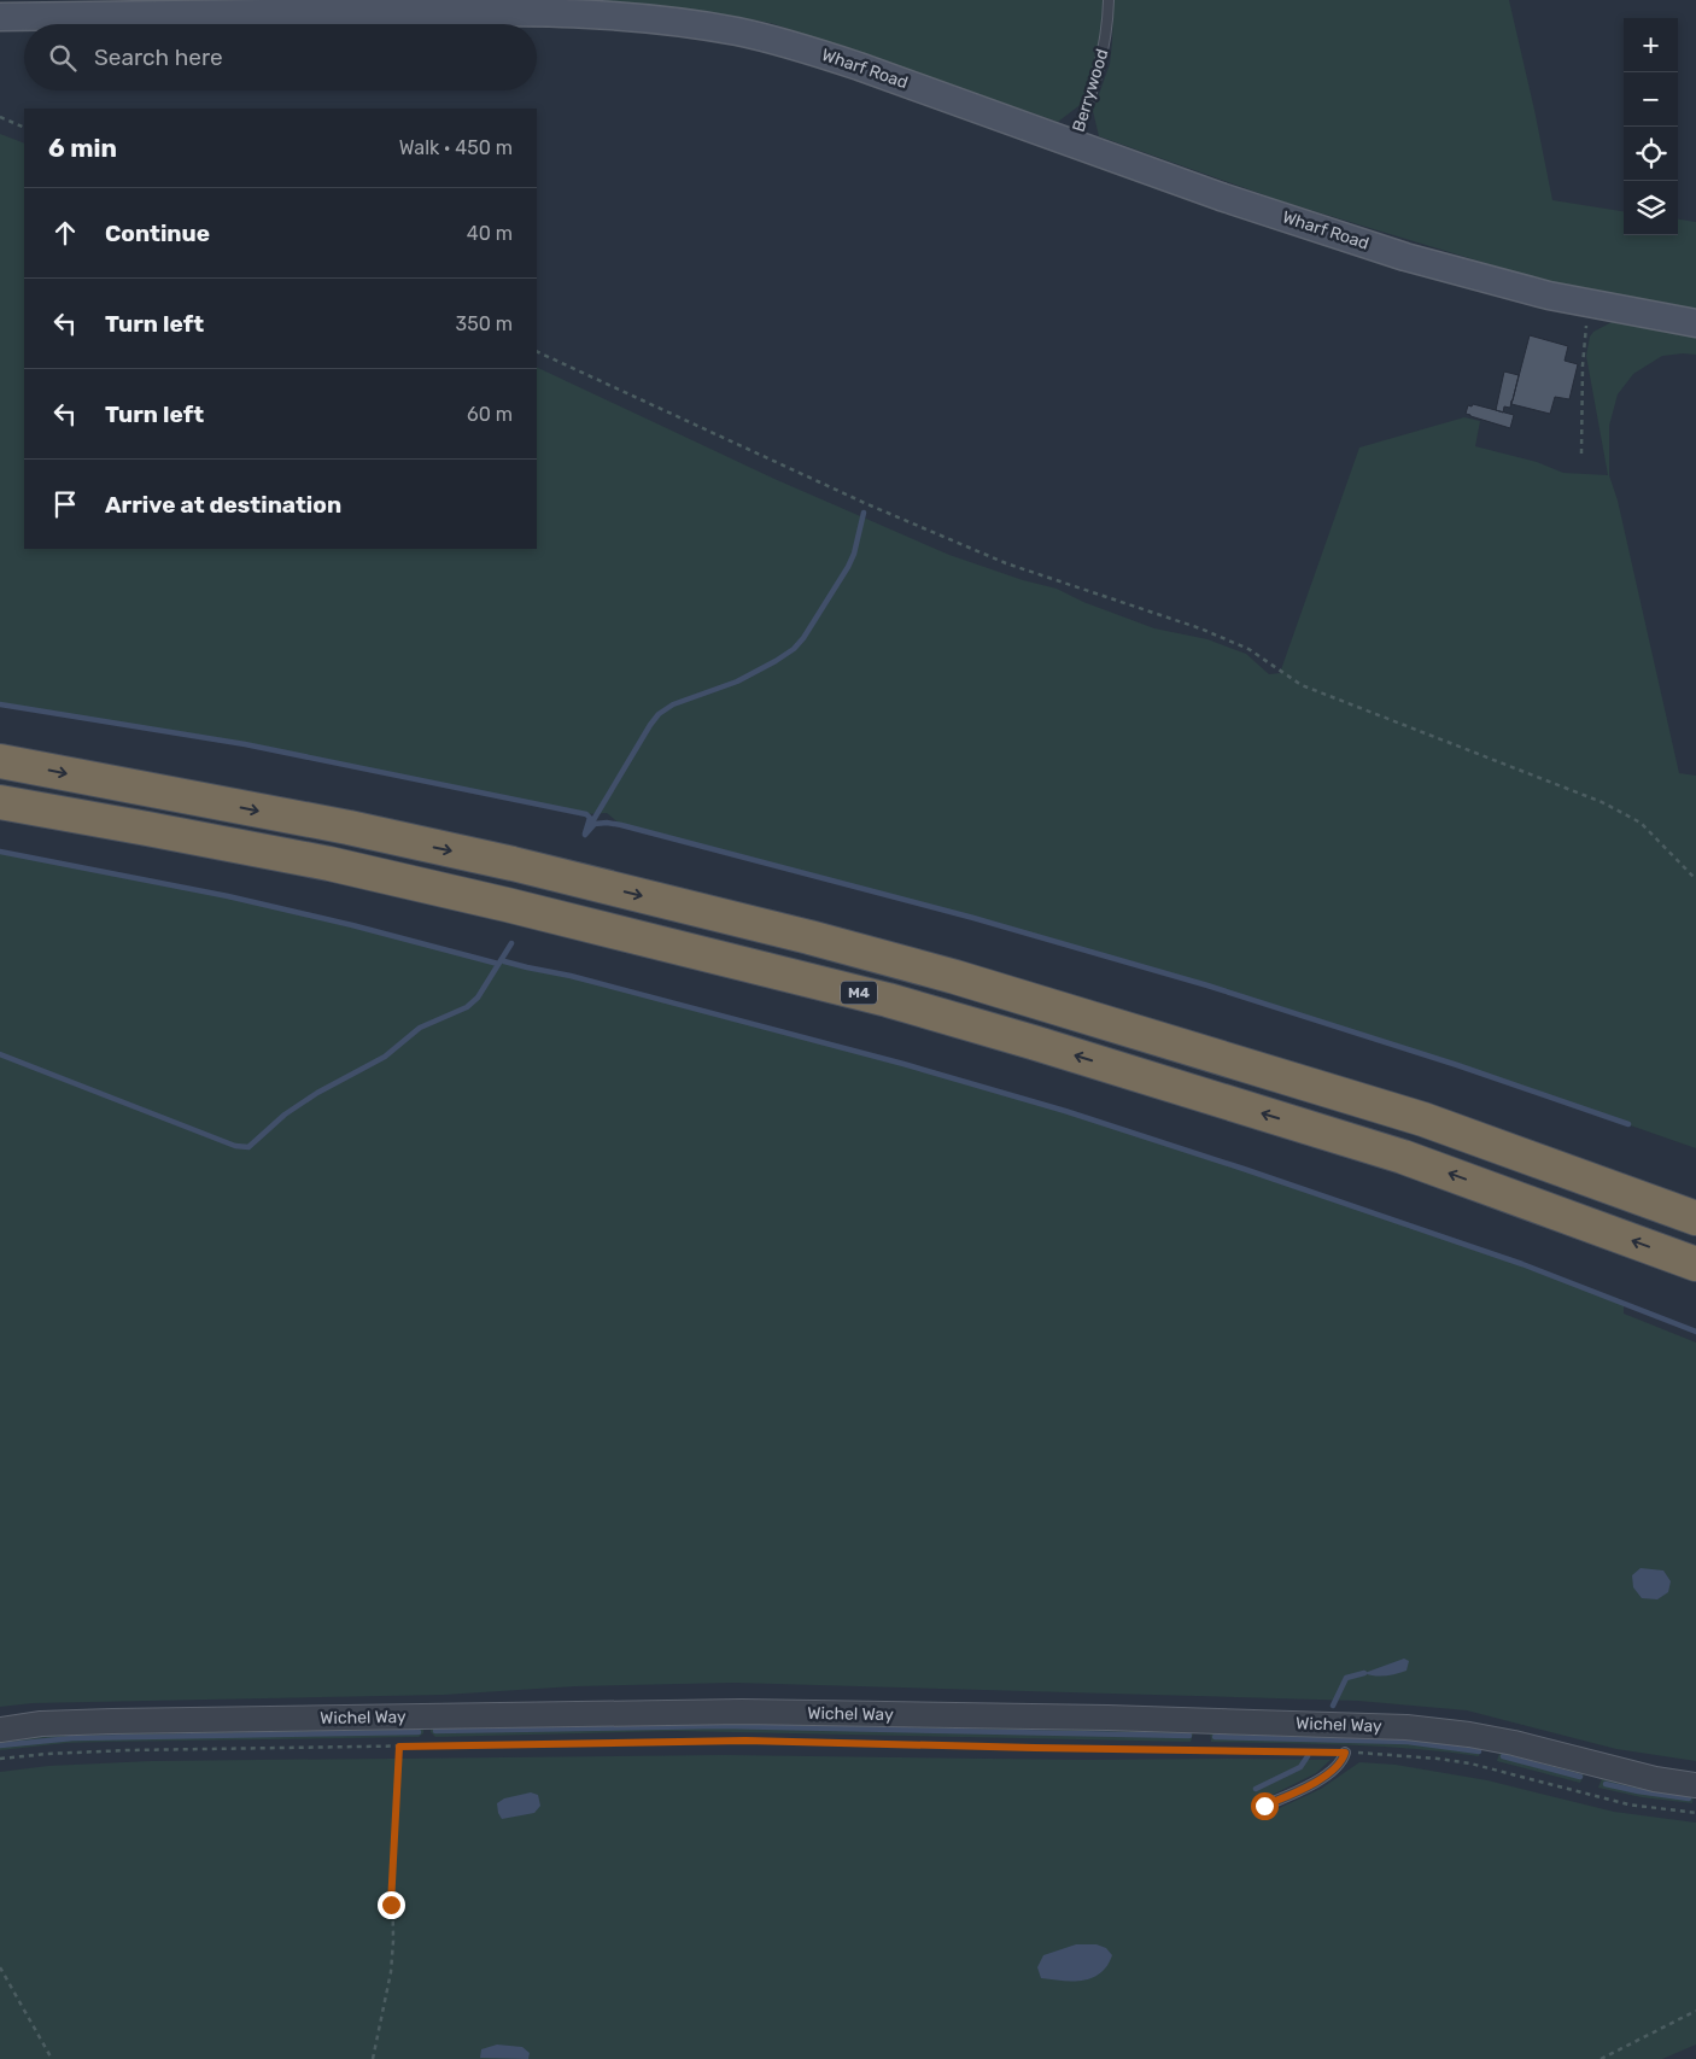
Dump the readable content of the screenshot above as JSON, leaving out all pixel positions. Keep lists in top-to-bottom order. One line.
{"streets":{"highway":["M4"],"main road":["Wharf Road"],"street":["Wichel Way"],"lane":["Berrywood"]},"crossings":[["Wharf Road","Berrywood"]],"page":{"map_buttons":["+","−"],"search":"Search here","heading":["6 min","Walk · 450 m"],"list":[["Continue","40 m"],["Turn left","350 m"],["Turn left","60 m"],"Arrive at destination"]}}
